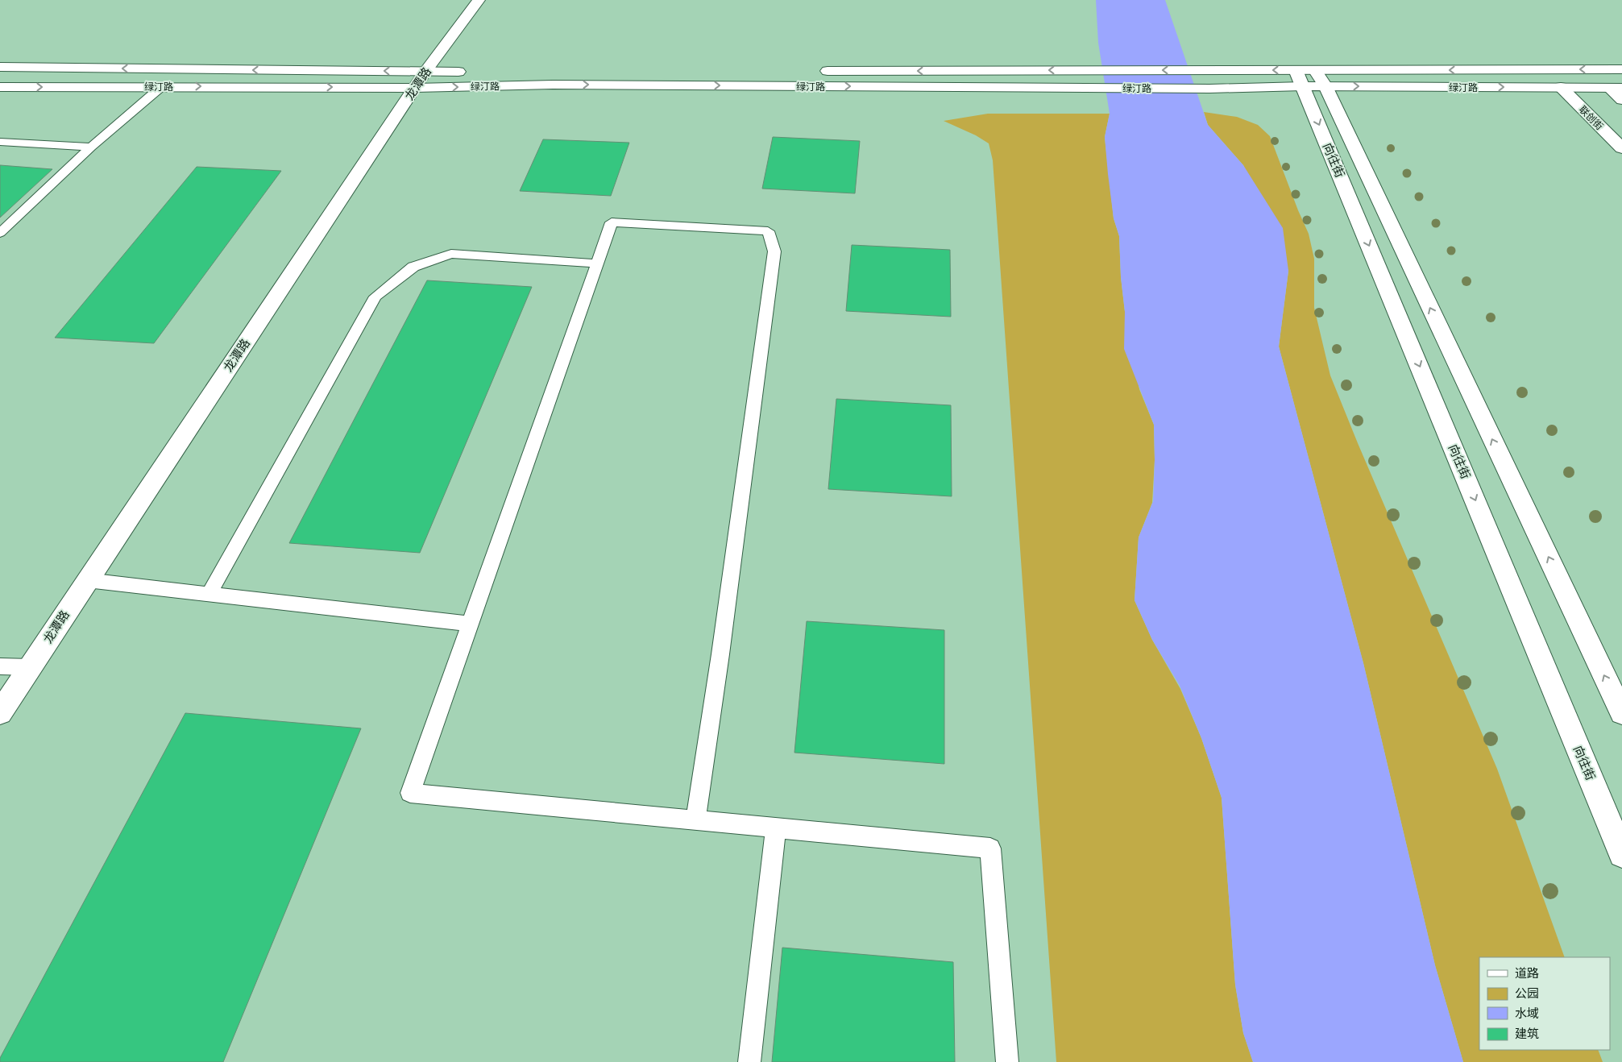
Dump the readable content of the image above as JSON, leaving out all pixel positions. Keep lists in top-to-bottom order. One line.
{"streets":{"main road":["龙潭路","绿汀路","联创街","向往街"]},"crossings":[["龙潭路","绿汀路"],["绿汀路","联创街"],["绿汀路","向往街"]],"legend":["道路","公园","水域","建筑"]}
